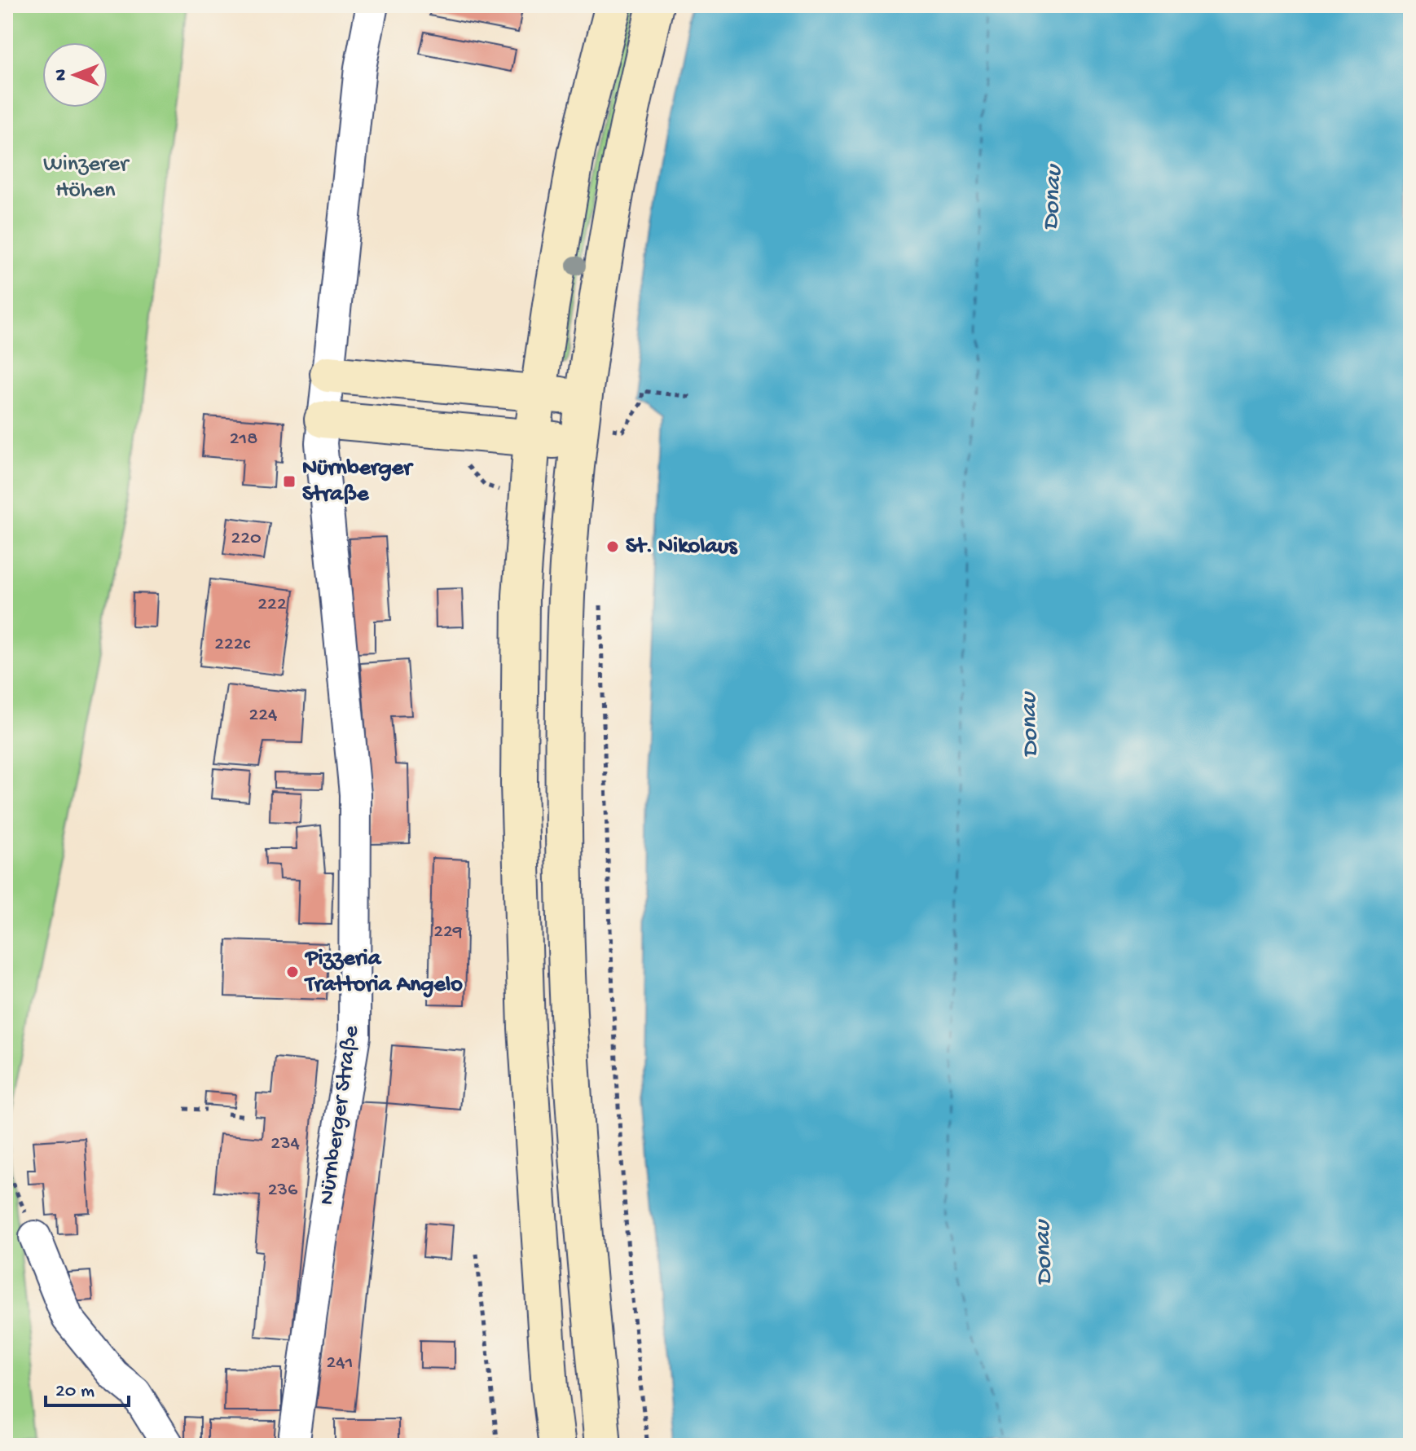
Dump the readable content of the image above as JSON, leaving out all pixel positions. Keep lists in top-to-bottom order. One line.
{"streets":{"street":["Nürnberger Straße"]},"water":["Donau"],"parks":["Winzerer Höhen"],"places":{"transit":["Nürnberger Straße"],"other":["St. Nikolaus","Pizzeria Trattoria Angelo"]},"house_numbers":["218","220","222","222c","224","229","234","236","241"],"scale_bar":"20 m","north":"left"}
